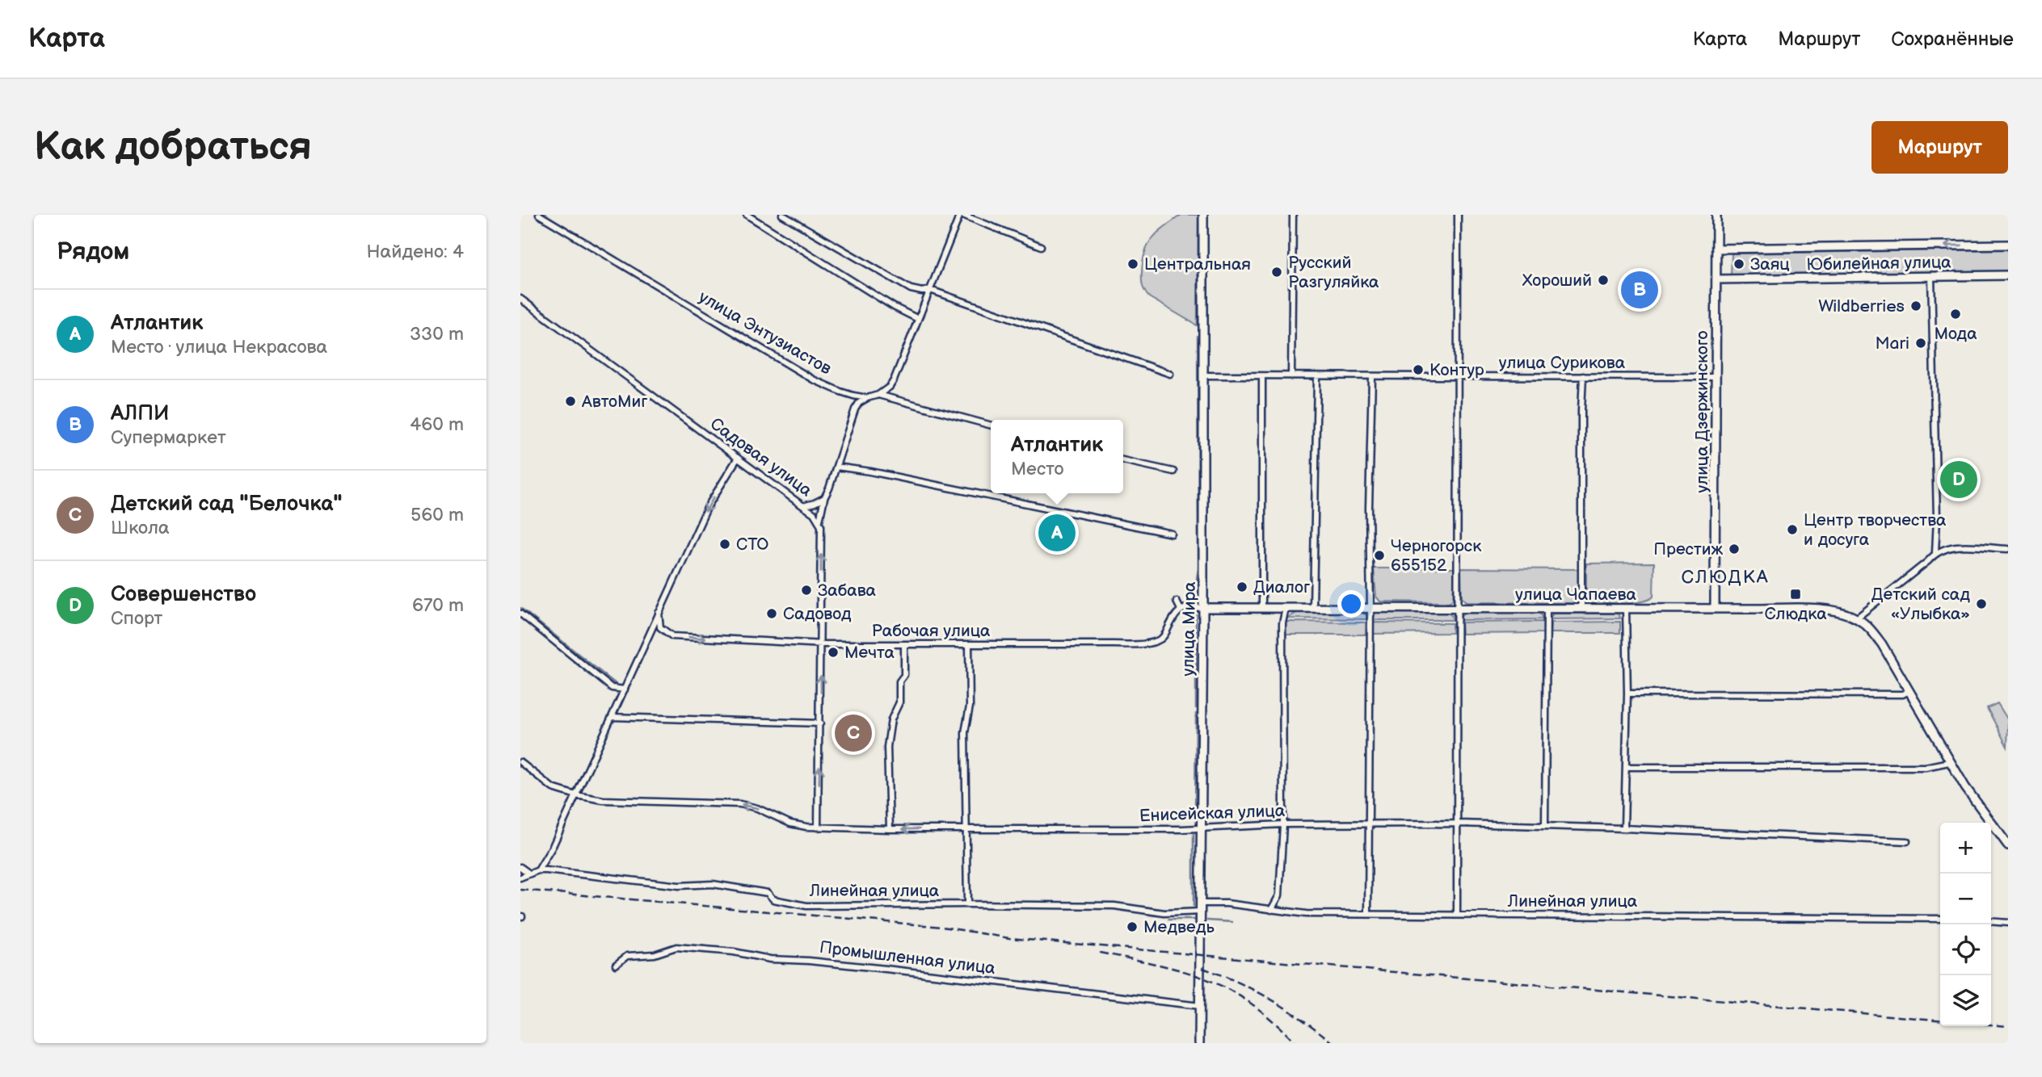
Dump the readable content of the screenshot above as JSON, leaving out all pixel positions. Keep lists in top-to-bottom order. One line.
{"streets":{"main road":["Юбилейная улица","улица Дзержинского","улица Чапаева","улица Мира"],"street":["улица Энтузиастов","улица Сурикова","Садовая улица","Рабочая улица","Енисейская улица","Линейная улица","Промышленная улица"]},"crossings":[["Юбилейная улица","улица Дзержинского"],["улица Сурикова","улица Дзержинского"],["улица Сурикова","улица Мира"],["улица Дзержинского","улица Чапаева"],["Садовая улица","Рабочая улица"],["Садовая улица","Енисейская улица"],["улица Чапаева","улица Мира"],["улица Мира","Енисейская улица"],["улица Мира","Линейная улица"],["улица Мира","Промышленная улица"]],"one_way":["Садовая улица"],"districts":["СЛЮДКА"],"places":{"other":["Центральная","Заяц","Русский Разгуляйка","Хороший","Wildberries","Мода","Mari","Контур","АвтоМиг","Центр творчества и досуга","СТО","Престиж","Черногорск 655152","Диалог","Забава","Детский сад «Улыбка»","Садовод","Мечта","Медведь"],"transit":["Слюдка"]},"page":{"header":"Карта","nav":["Карта","Маршрут","Сохранённые"],"buttons":"Маршрут","title":"Как добраться","heading":["Рядом","Найдено: 4"],"pins":["B","D","A","C"],"list":[{"mark":"A","name":"Атлантик","note":"Место · улица Некрасова","value":"330 m"},{"mark":"B","name":"АЛПИ","note":"Супермаркет","value":"460 m"},{"mark":"C","name":"Детский сад \"Белочка\"","note":"Школа","value":"560 m"},{"mark":"D","name":"Совершенство","note":"Спорт","value":"670 m"}],"popup":["Атлантик","Место"],"map_buttons":["+","−"]}}
